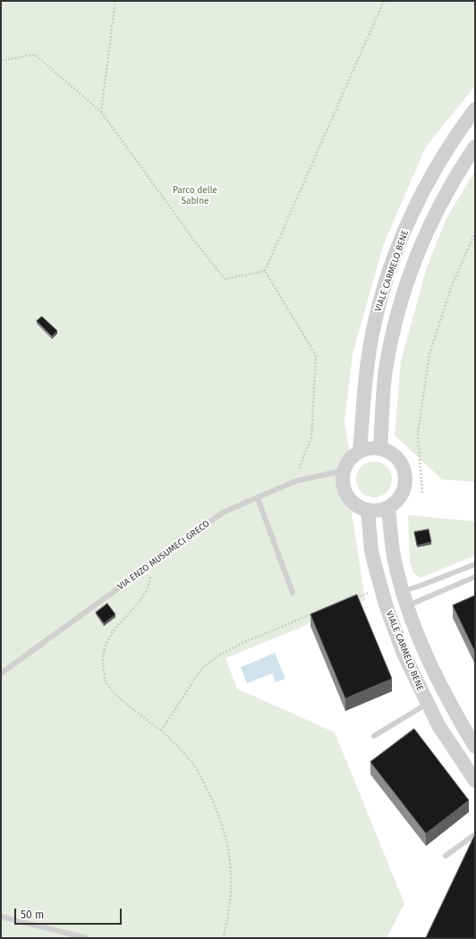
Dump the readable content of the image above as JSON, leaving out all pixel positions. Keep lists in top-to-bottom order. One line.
{"streets":{"street":["VIALE CARMELO BENE"],"lane":["VIA ENZO MUSUMECI GRECO"]},"crossings":[["VIALE CARMELO BENE","VIA ENZO MUSUMECI GRECO"]],"parks":["Parco delle Sabine"],"scale_bar":"50 m"}
